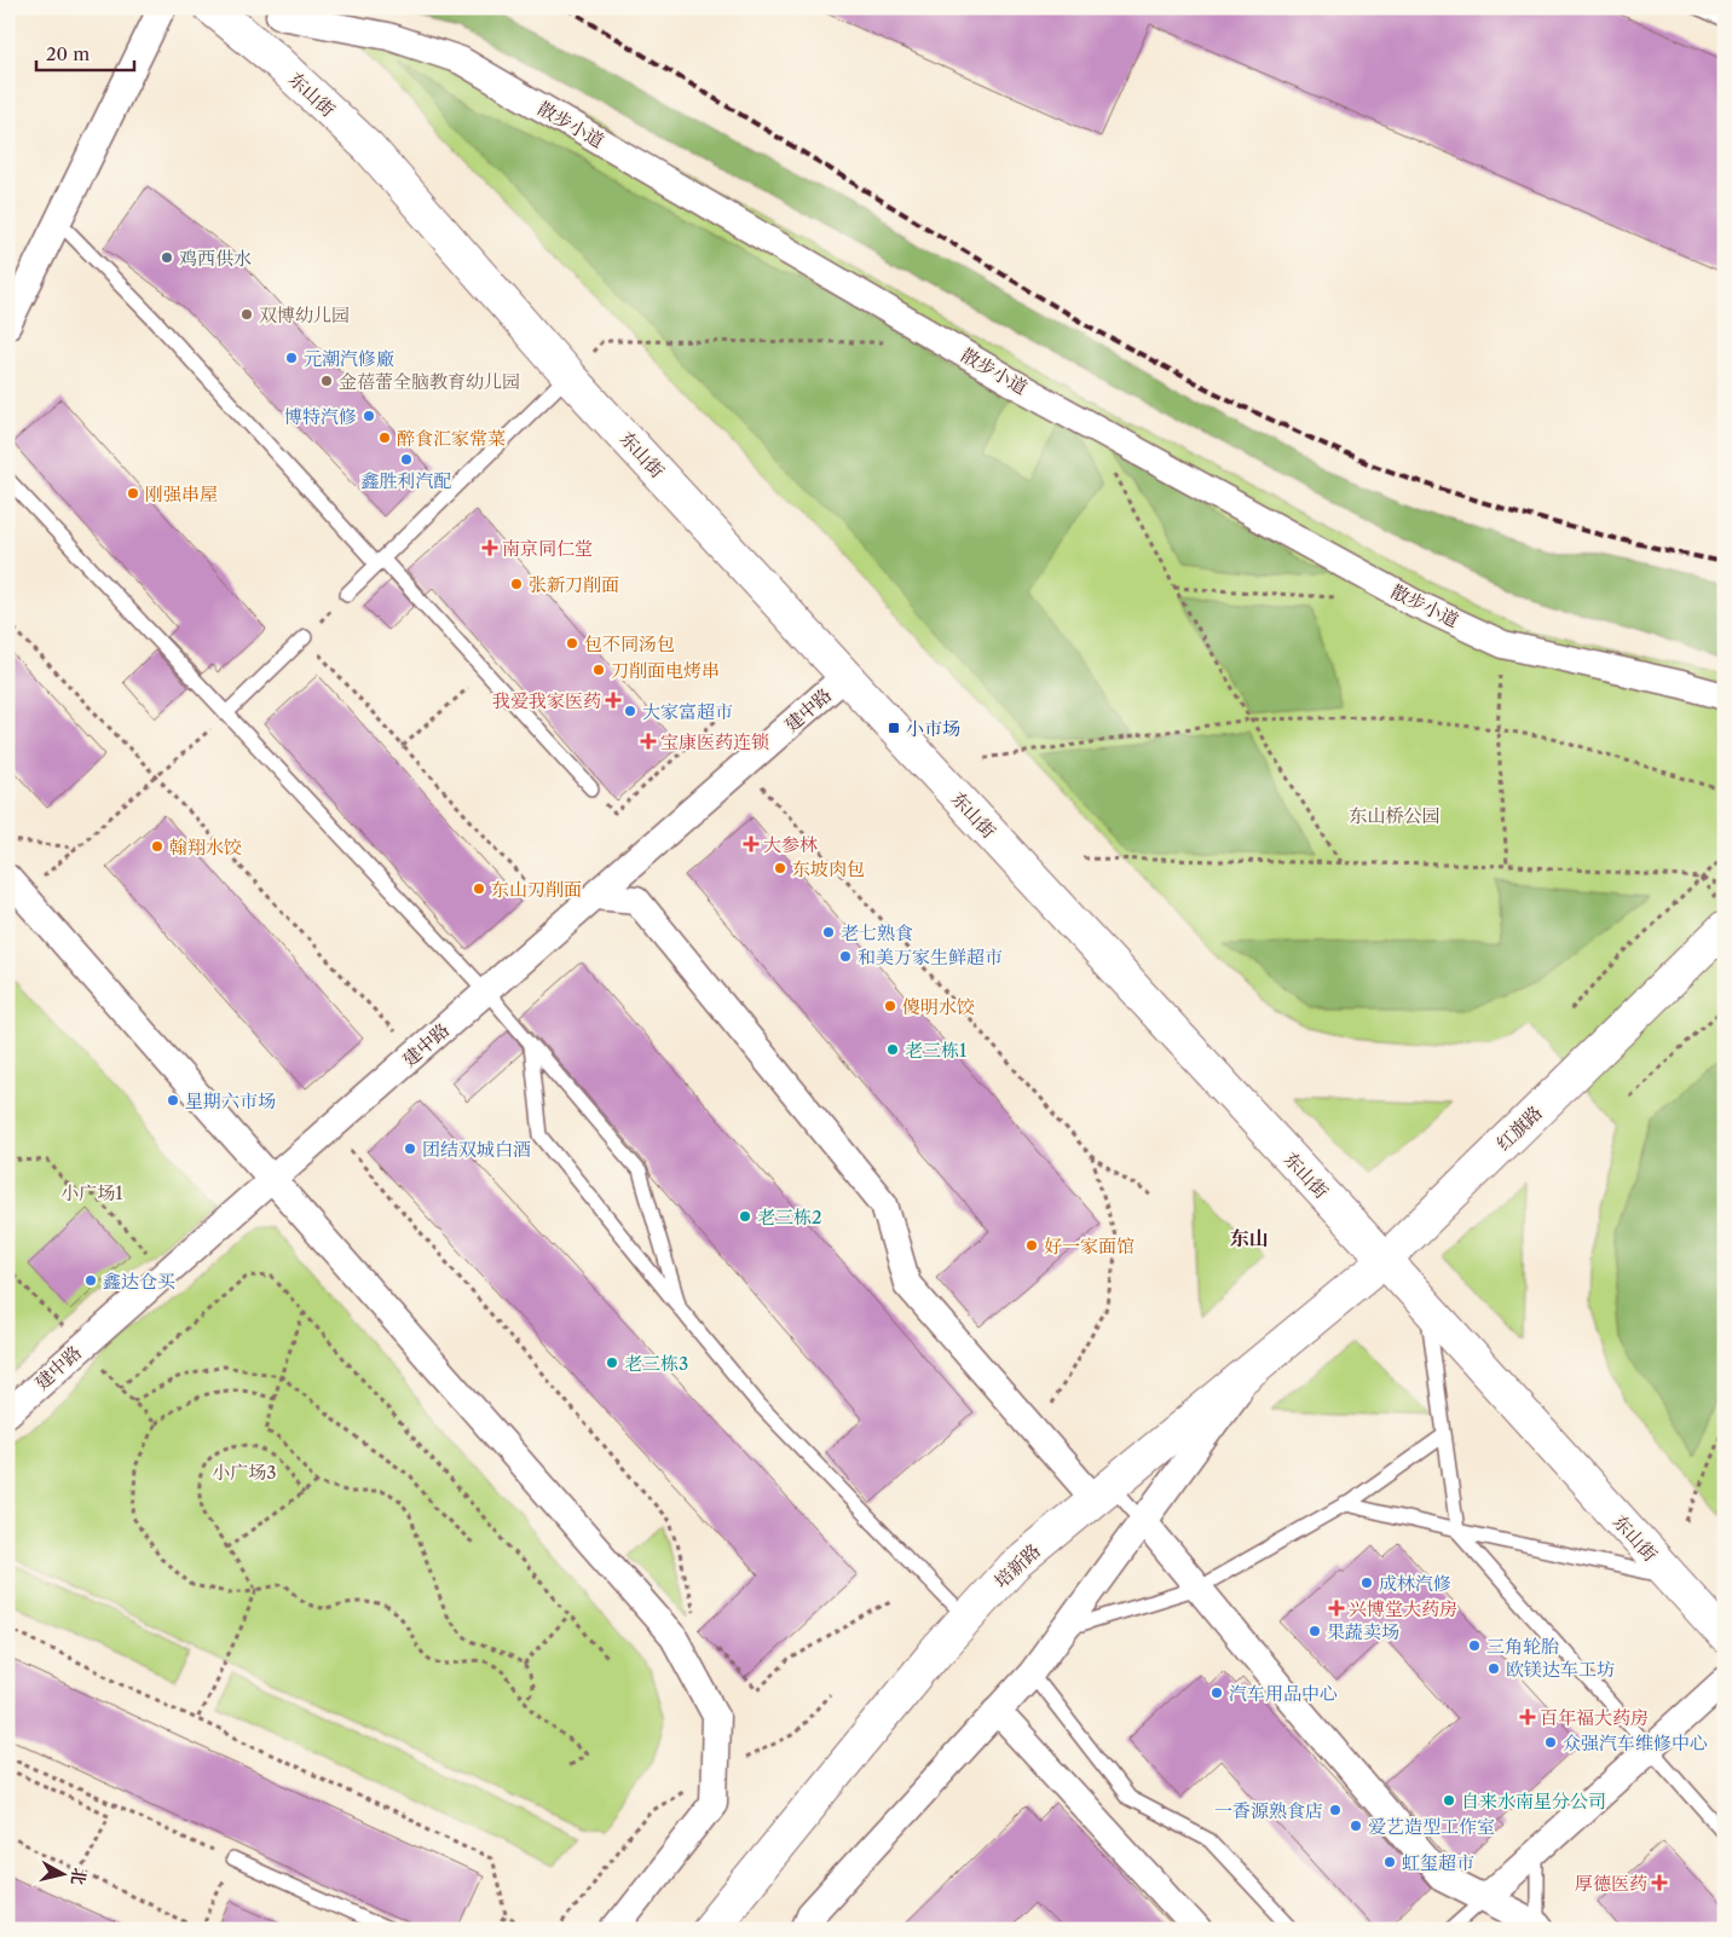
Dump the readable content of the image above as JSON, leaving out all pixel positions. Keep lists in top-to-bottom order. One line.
{"streets":{"main road":["东山街","红旗路","培新路"],"street":["散步小道","建中路"]},"crossings":[["东山街","建中路"],["东山街","红旗路"],["东山街","培新路"],["红旗路","培新路"]],"districts":["东山"],"parks":["东山桥公园","小广场1","小广场3"],"places":{"other":["鸡西供水","双博幼儿园","元潮汽修廠","金蓓蕾全脑教育幼儿园","博特汽修","醉食汇家常菜","鑫胜利汽配","刚强串屋","张新刀削面","包不同汤包","刀削面电烤串","大家富超市","翰翔水饺","东坡肉包","东山刀削面","老七熟食","和美万家生鲜超市","傻明水饺","老三栋1","星期六市场","团结双城白酒","老三栋2","好一家面馆","鑫达仓买","老三栋3","成林汽修","果蔬卖场","三角轮胎","欧镁达车工坊","汽车用品中心","众强汽车维修中心","自来水南星分公司","一香源熟食店","爱艺造型工作室","虹玺超市"],"health":["南京同仁堂","我爱我家医药","宝康医药连锁","大参林","兴博堂大药房","百年福大药房","厚德医药"],"transit":["小市场"]},"scale_bar":"20 m","north":"right"}
